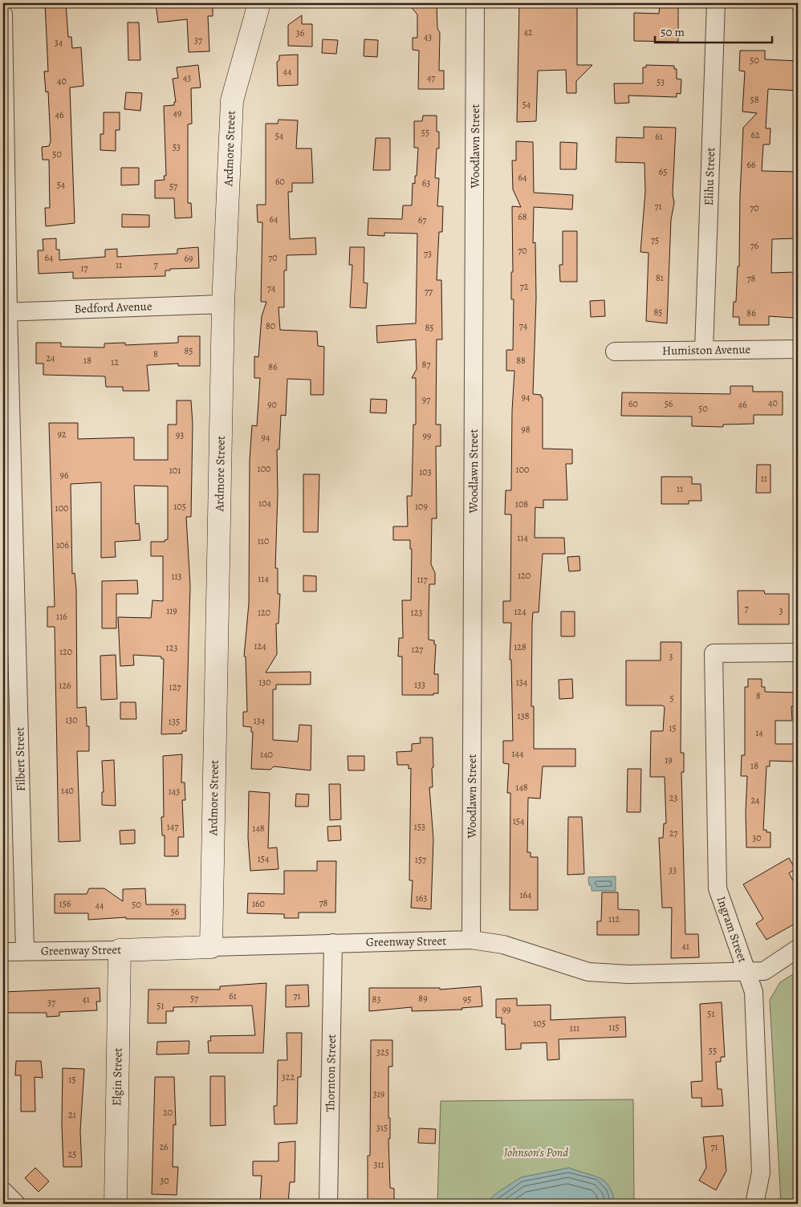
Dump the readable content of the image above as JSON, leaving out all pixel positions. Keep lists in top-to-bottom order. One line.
{"streets":{"main road":["Ardmore Street","Greenway Street","Elgin Street"],"street":["Woodlawn Street","Elihu Street","Bedford Avenue","Humiston Avenue","Filbert Street","Ingram Street","Thornton Street"]},"crossings":[["Woodlawn Street","Greenway Street"],["Ardmore Street","Bedford Avenue"],["Ardmore Street","Greenway Street"],["Elihu Street","Humiston Avenue"],["Bedford Avenue","Filbert Street"],["Filbert Street","Greenway Street"],["Ingram Street","Greenway Street"],["Greenway Street","Thornton Street"],["Greenway Street","Elgin Street"]],"parks":["Johnson's Pond"],"house_numbers":["42","36","43","37","34","50","44","43","47","40","53","58","54","49","46","55","62","54","61","53","50","66","65","64","60","63","54","57","71","70","68","64","67","75","76","70","73","64","70","69","11","7","17","81","78","72","74","77","85","86","80","74","85","85","8","24","18","88","12","87","86","94","97","40","60","56","90","46","50","98","92","93","99","94","100","100","101","103","96","11","11","104","108","105","109","100","114","110","106","120","113","114","117","7","119","3","124","120","123","116","124","128","123","127","120","3","130","134","133","126","127","8","5","138","130","134","135","15","14","144","140","19","18","148","140","143","23","24","154","147","153","148","27","30","154","157","33","164","163","78","156","160","50","44","56","112","41","61","71","57","89","41","83","95","37","51","99","51","105","115","111","55","325","322","15","319","20","21","315","26","71","25","311","30"],"scale_bar":"50 m"}
